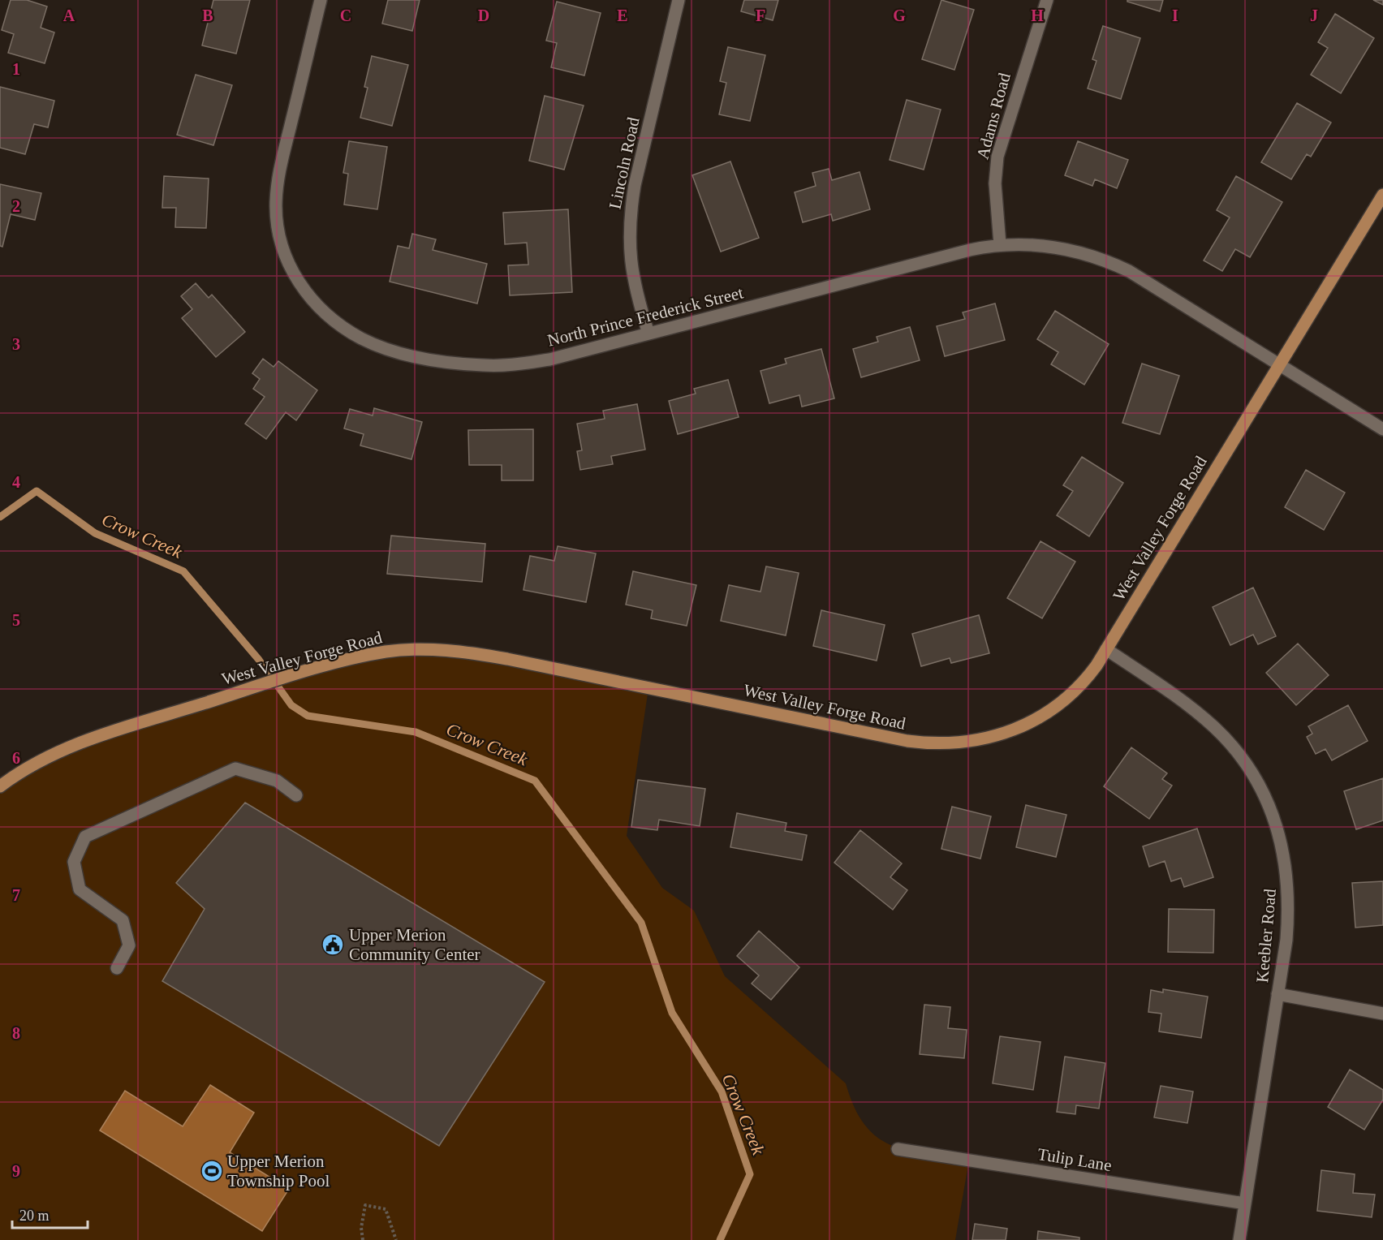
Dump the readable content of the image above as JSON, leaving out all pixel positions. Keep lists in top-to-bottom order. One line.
{"streets":{"main road":["West Valley Forge Road"],"street":["Adams Road","Lincoln Road","North Prince Frederick Street","Keebler Road","Tulip Lane"]},"crossings":[["Adams Road","North Prince Frederick Street"],["Lincoln Road","North Prince Frederick Street"],["North Prince Frederick Street","West Valley Forge Road"],["West Valley Forge Road","Keebler Road"],["Keebler Road","Tulip Lane"]],"water":["Crow Creek"],"places":{"public building":["Upper Merion Community Center"],"sports":["Upper Merion Township Pool"]},"scale_bar":"20 m","grid":{"columns":["A","B","C","D","E","F","G","H","I","J"],"rows":["1","2","3","4","5","6","7","8","9"]}}
